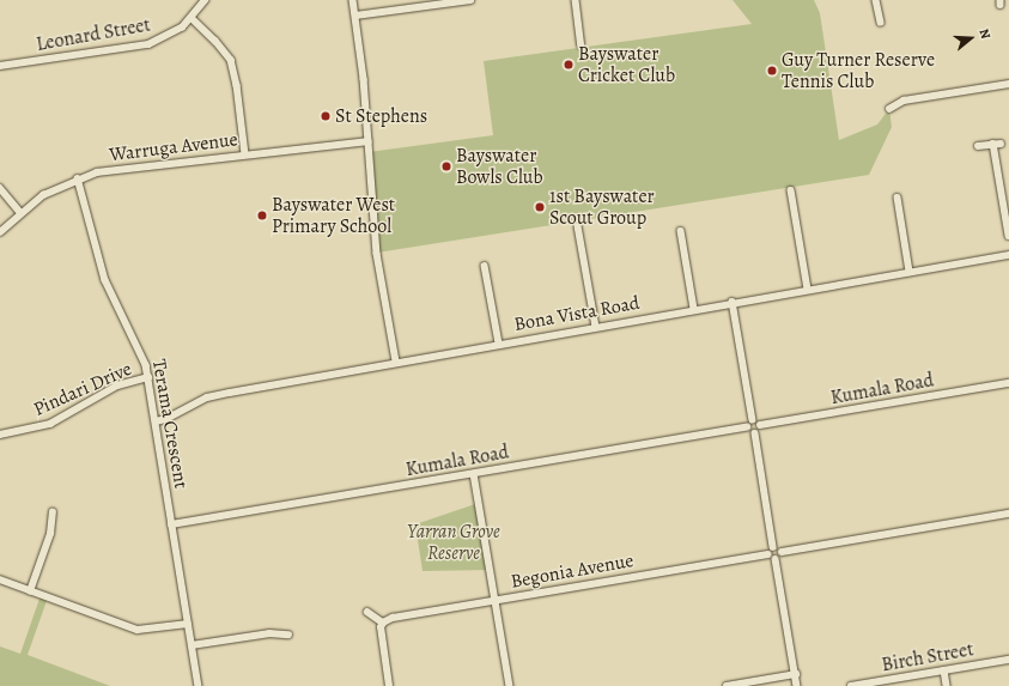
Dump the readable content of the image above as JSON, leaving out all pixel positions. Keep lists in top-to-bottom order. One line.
{"streets":{"street":["Leonard Street","Warruga Avenue","Bona Vista Road","Pindari Drive","Kumala Road","Terama Crescent","Begonia Avenue","Birch Street"]},"crossings":[["Warruga Avenue","Terama Crescent"],["Bona Vista Road","Terama Crescent"],["Pindari Drive","Terama Crescent"],["Kumala Road","Terama Crescent"]],"parks":["Yarran Grove Reserve"],"places":["Bayswater Cricket Club","Guy Turner Reserve Tennis Club","St Stephens","Bayswater Bowls Club","1st Bayswater Scout Group","Bayswater West Primary School"],"north":"right"}
